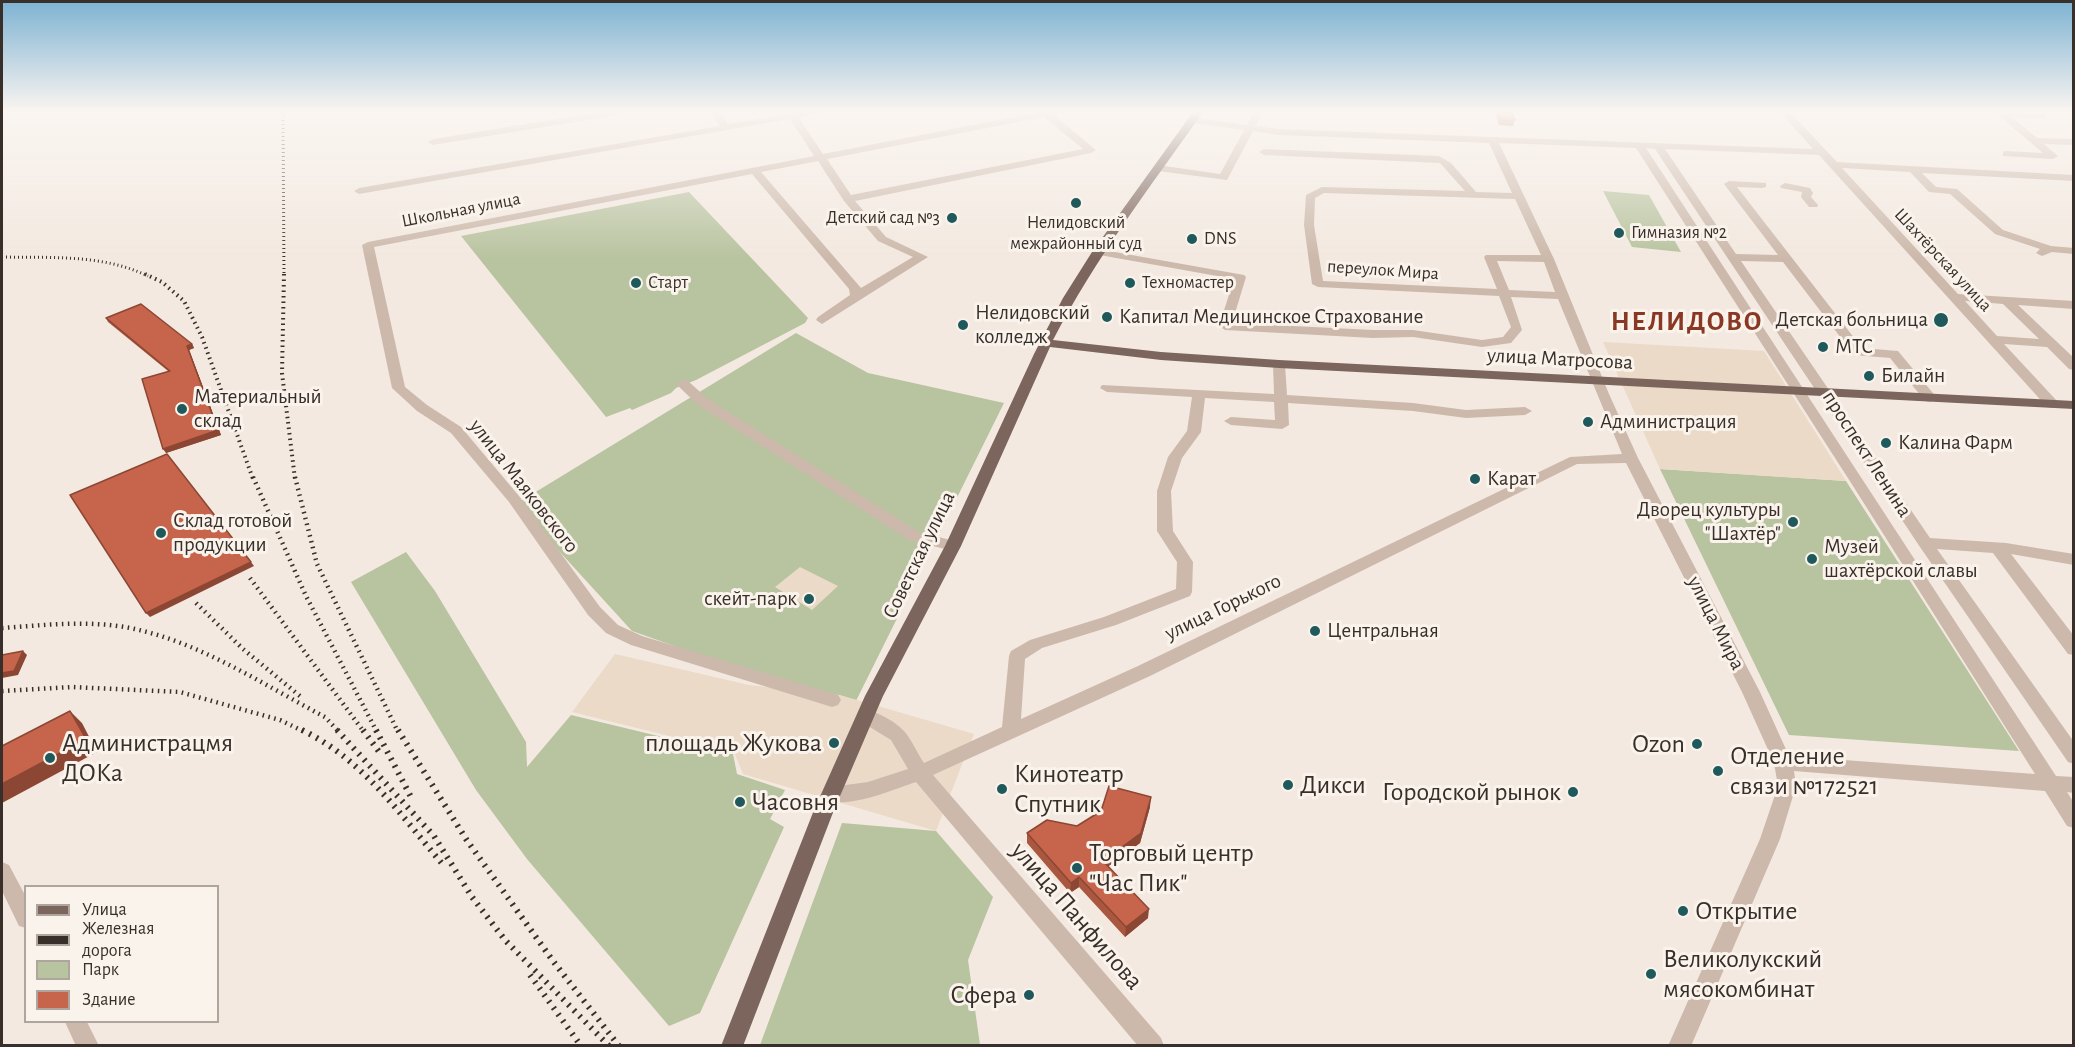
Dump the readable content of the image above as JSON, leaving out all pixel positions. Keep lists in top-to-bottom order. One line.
{"streets":{"main road":["улица Матросова","Советская улица"],"street":["Школьная улица","Шахтёрская улица","переулок Мира","проспект Ленина","улица Маяковского","улица Горького","улица Мира","улица Панфилова"]},"crossings":[["Школьная улица","улица Маяковского"],["Шахтёрская улица","улица Матросова"],["переулок Мира","улица Мира"],["улица Матросова","проспект Ленина"],["улица Матросова","Советская улица"],["улица Матросова","улица Мира"],["Советская улица","улица Горького"],["Советская улица","улица Панфилова"],["улица Горького","улица Мира"],["улица Горького","улица Панфилова"]],"districts":["НЕЛИДОВО"],"places":["Нелидовский межрайонный суд","Детский сад №3","Гимназия №2","DNS","Старт","Техномастер","Капитал Медицинское Страхование","Детская больница","Нелидовский колледж","МТС","Билайн","Материальный склад","Администрация","Калина Фарм","Карат","Дворец культуры \"Шахтёр\"","Склад готовой продукции","Музей шахтёрской славы","скейт-парк","Центральная","площадь Жукова","Ozon","Администрацмя ДОКа","Отделение связи №172521","Дикси","Кинотеатр Спутник","Городской рынок","Часовня","Торговый центр \"Час Пик\"","Открытие","Великолукский мясокомбинат","Сфера"],"legend":["Улица","Железная дорога","Парк","Здание"]}
